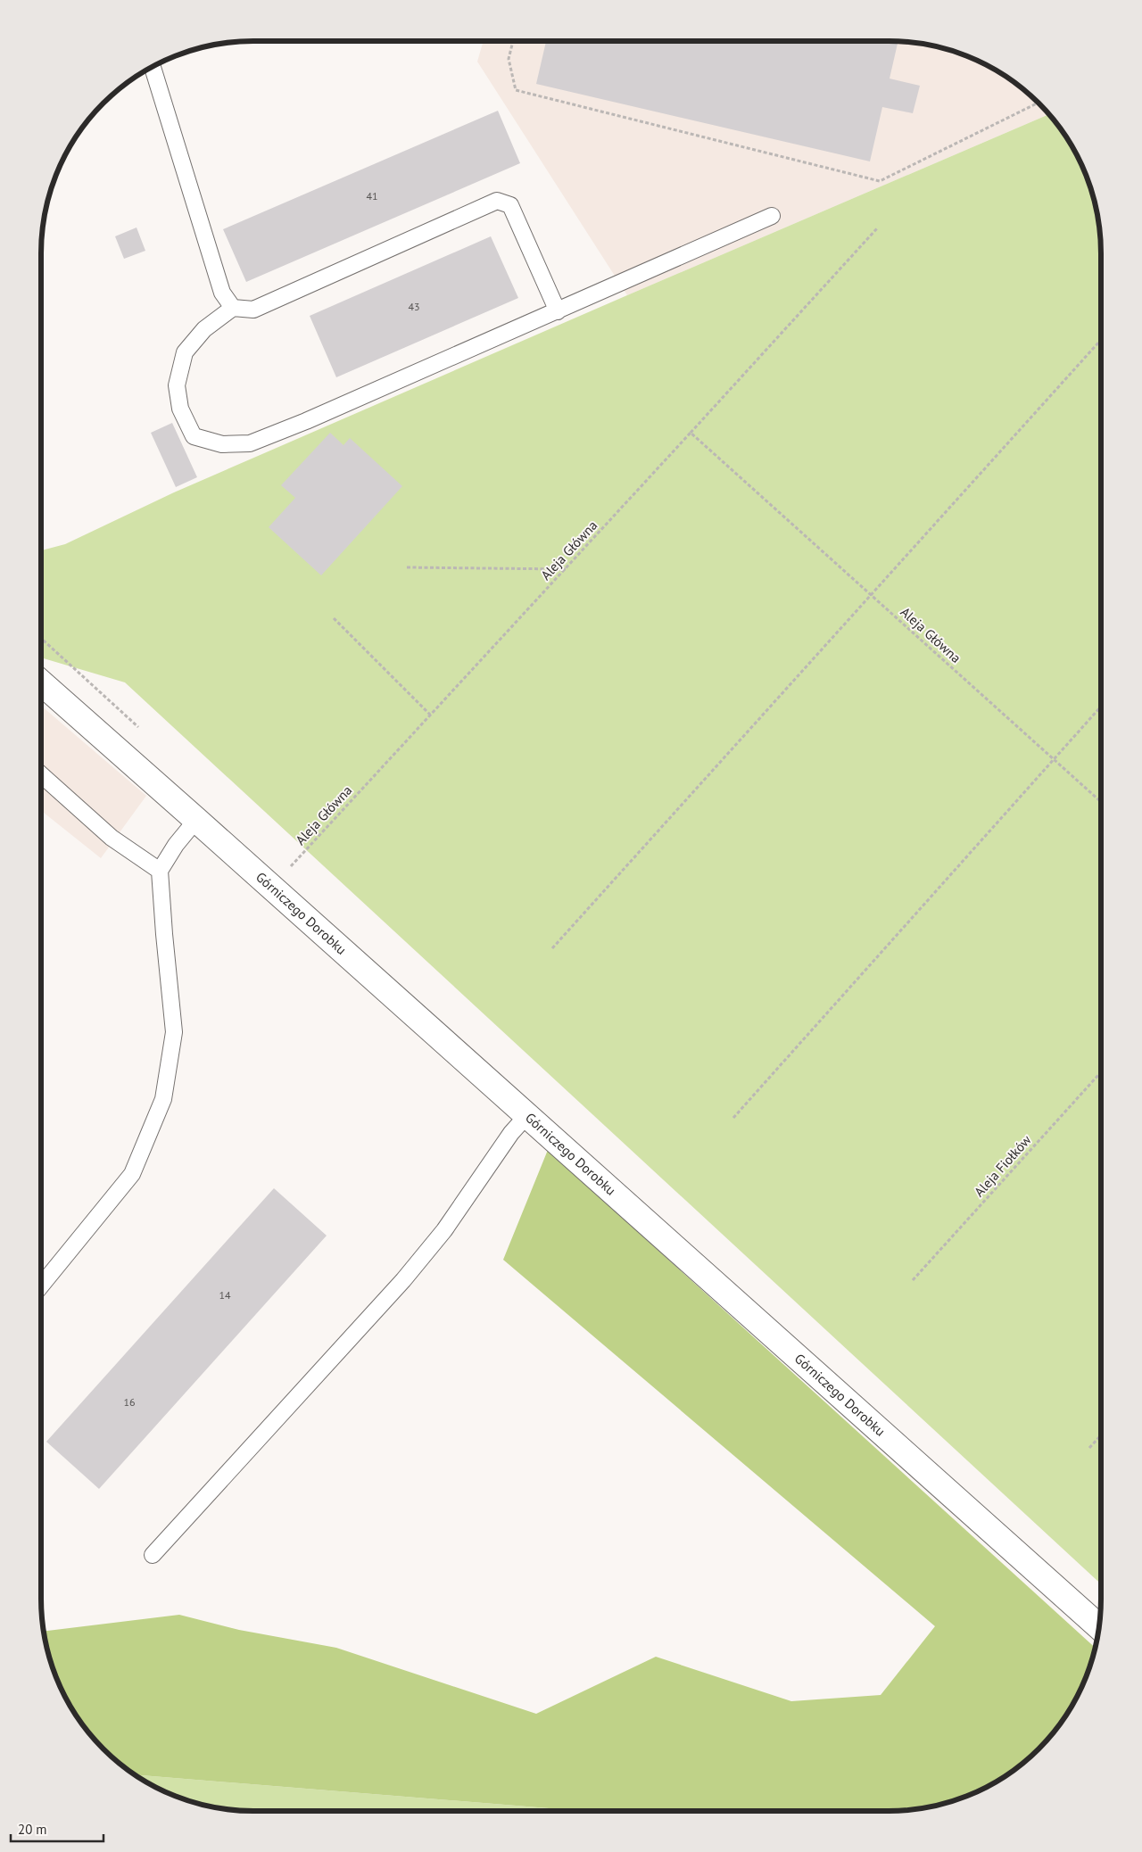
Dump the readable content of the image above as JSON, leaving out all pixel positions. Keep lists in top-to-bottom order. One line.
{"streets":{"street":["Górniczego Dorobku"],"path":["Aleja Główna","Aleja Fiołków"]},"house_numbers":["41","43","14","16"],"scale_bar":"20 m"}
